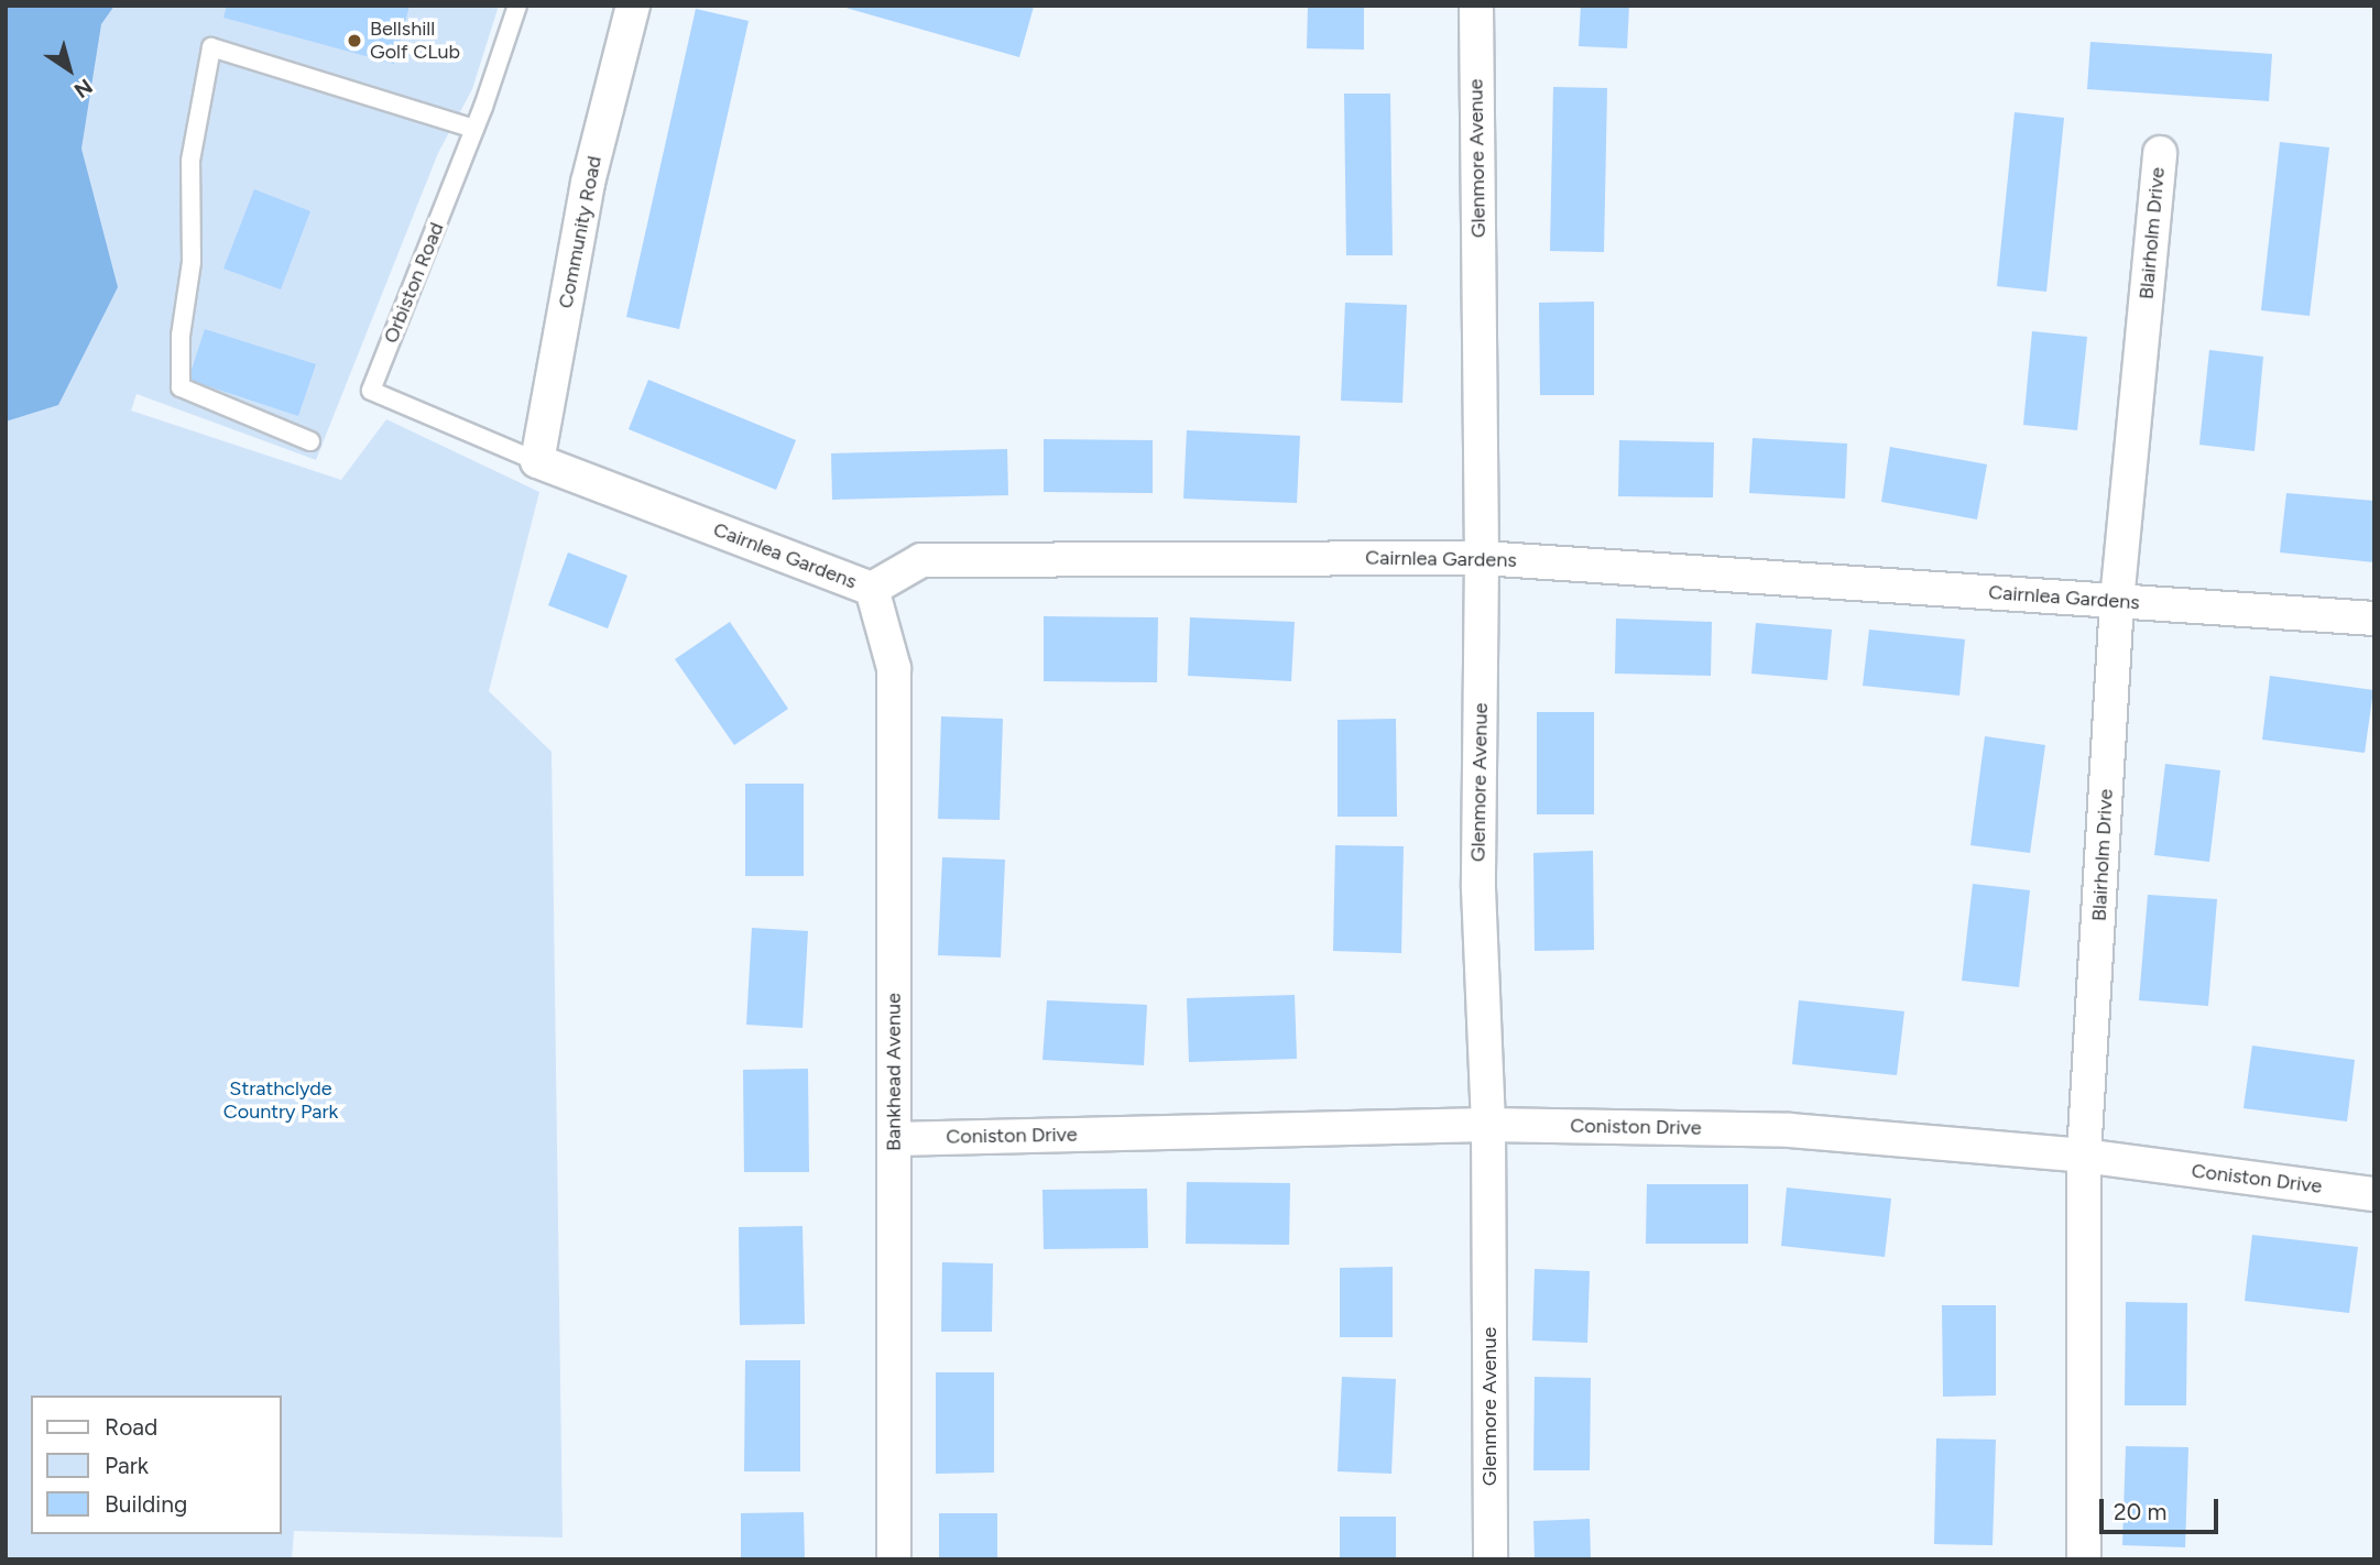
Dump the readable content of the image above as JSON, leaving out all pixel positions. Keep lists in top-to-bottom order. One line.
{"streets":{"street":["Glenmore Avenue","Community Road","Blairholm Drive","Cairnlea Gardens","Bankhead Avenue","Coniston Drive"],"lane":["Orbiston Road"]},"crossings":[["Glenmore Avenue","Cairnlea Gardens"],["Glenmore Avenue","Coniston Drive"],["Community Road","Orbiston Road"],["Community Road","Cairnlea Gardens"],["Blairholm Drive","Cairnlea Gardens"],["Blairholm Drive","Coniston Drive"],["Orbiston Road","Cairnlea Gardens"],["Cairnlea Gardens","Bankhead Avenue"],["Bankhead Avenue","Coniston Drive"]],"parks":["Strathclyde Country Park"],"places":["Bellshill Golf CLub"],"legend":["Road","Park","Building"],"scale_bar":"20 m","north":"bottom right"}
